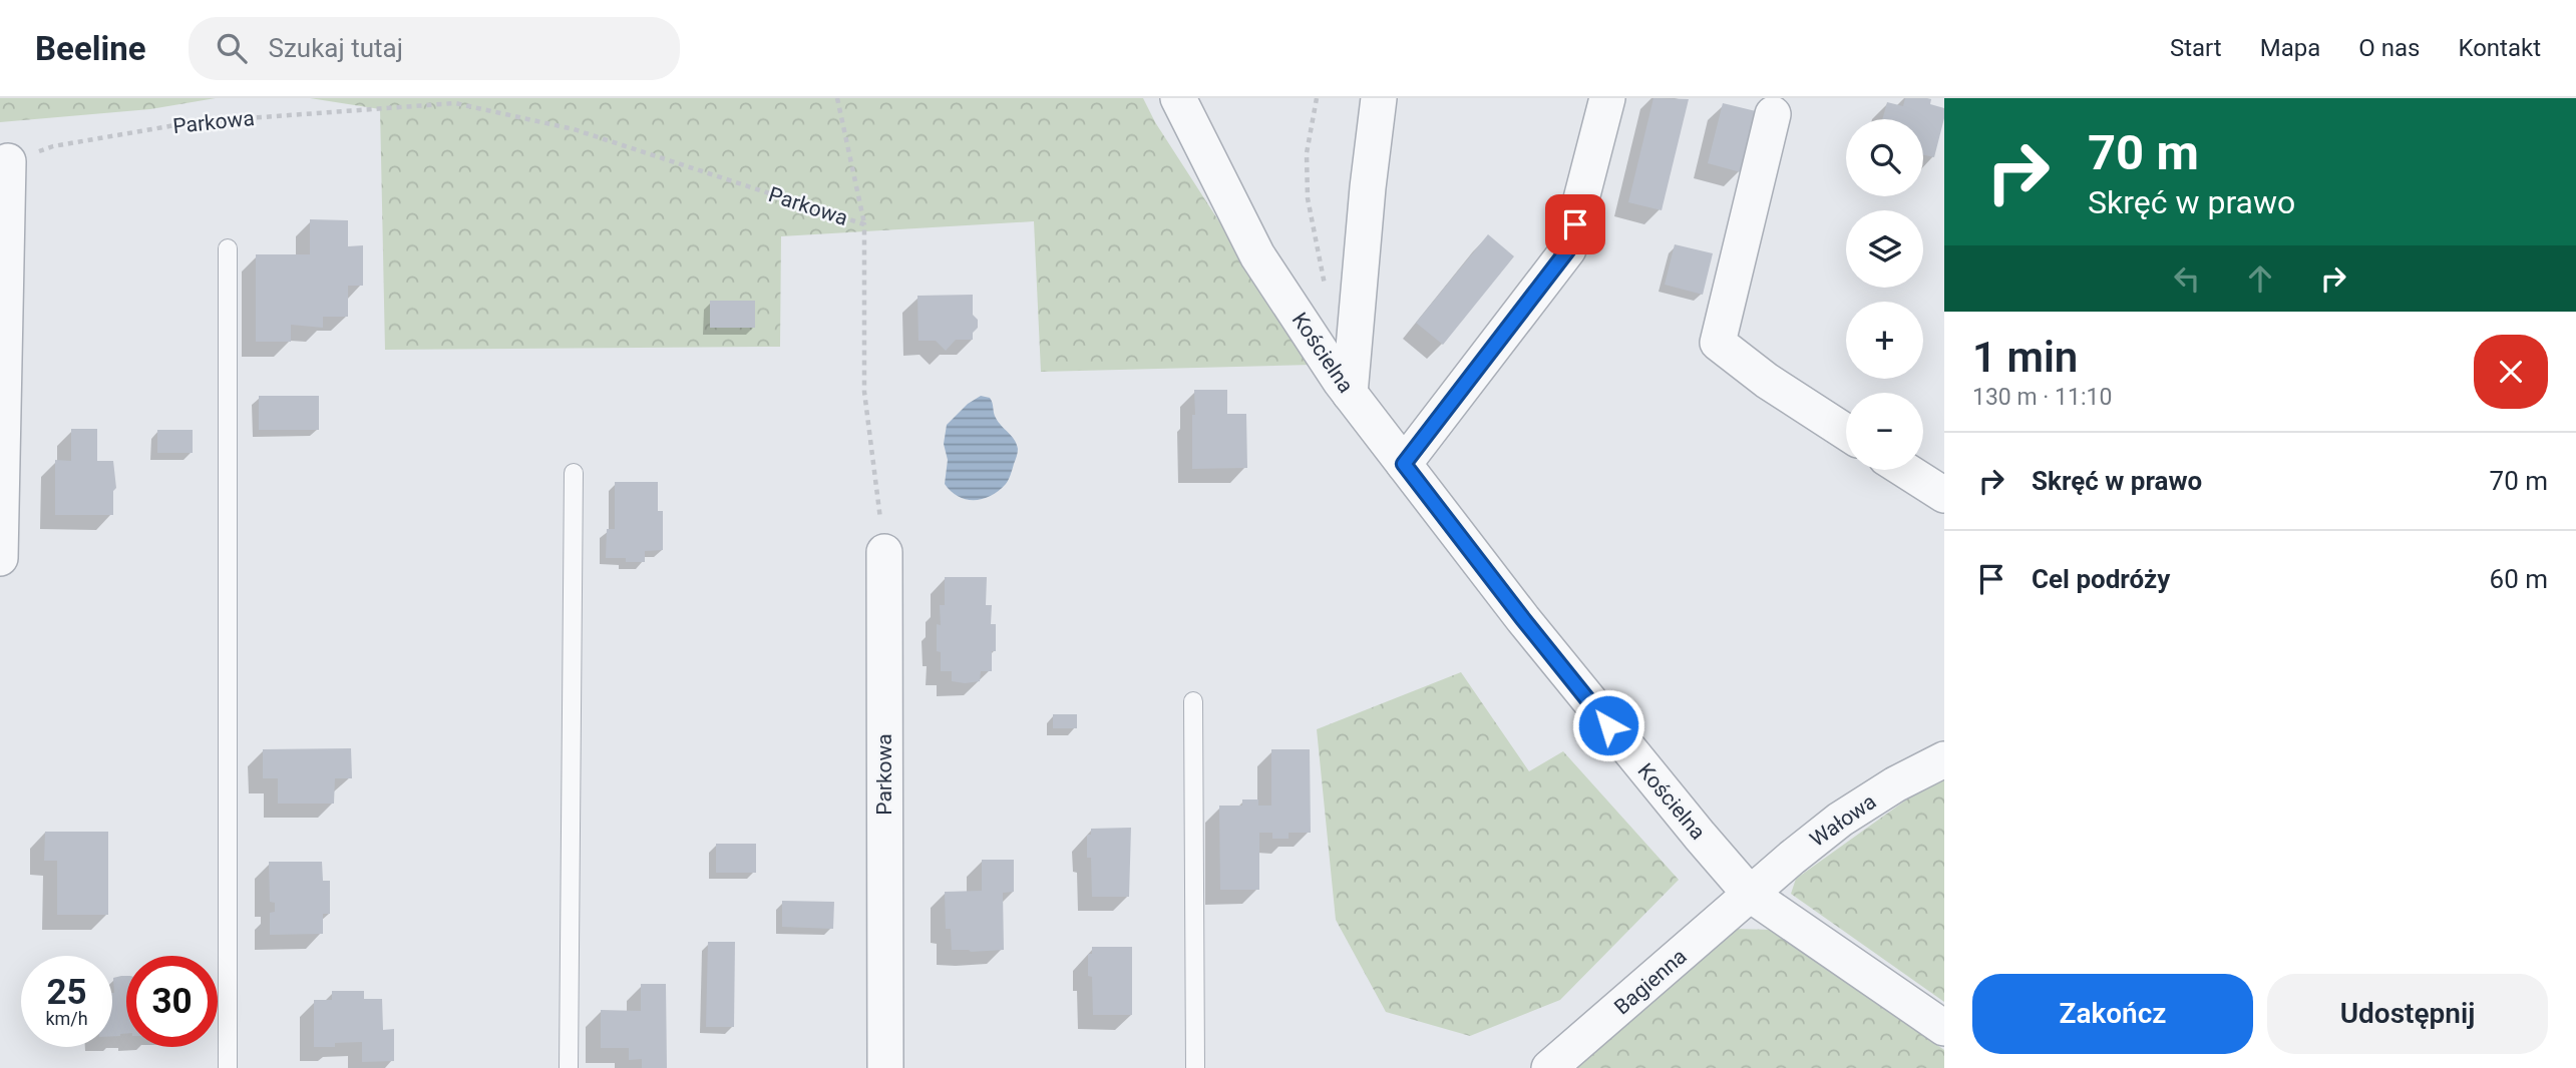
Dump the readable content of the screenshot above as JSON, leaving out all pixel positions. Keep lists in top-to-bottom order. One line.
{"streets":{"street":["Parkowa","Kościelna","Wałowa","Bagienna"]},"crossings":[["Kościelna","Wałowa"],["Kościelna","Bagienna"],["Wałowa","Bagienna"]],"page":{"header":"Beeline","search":"Szukaj tutaj","nav":["Start","Mapa","O nas","Kontakt"],"turn":["70 m","Skręć w prawo"],"map_buttons":["+","−"],"heading":["1 min","130 m · 11:10"],"list":[{"name":"Skręć w prawo","value":"70 m"},{"name":"Cel podróży","value":"60 m"}],"speed":"25 km/h","limit":"30","buttons":["Zakończ","Udostępnij"]}}
